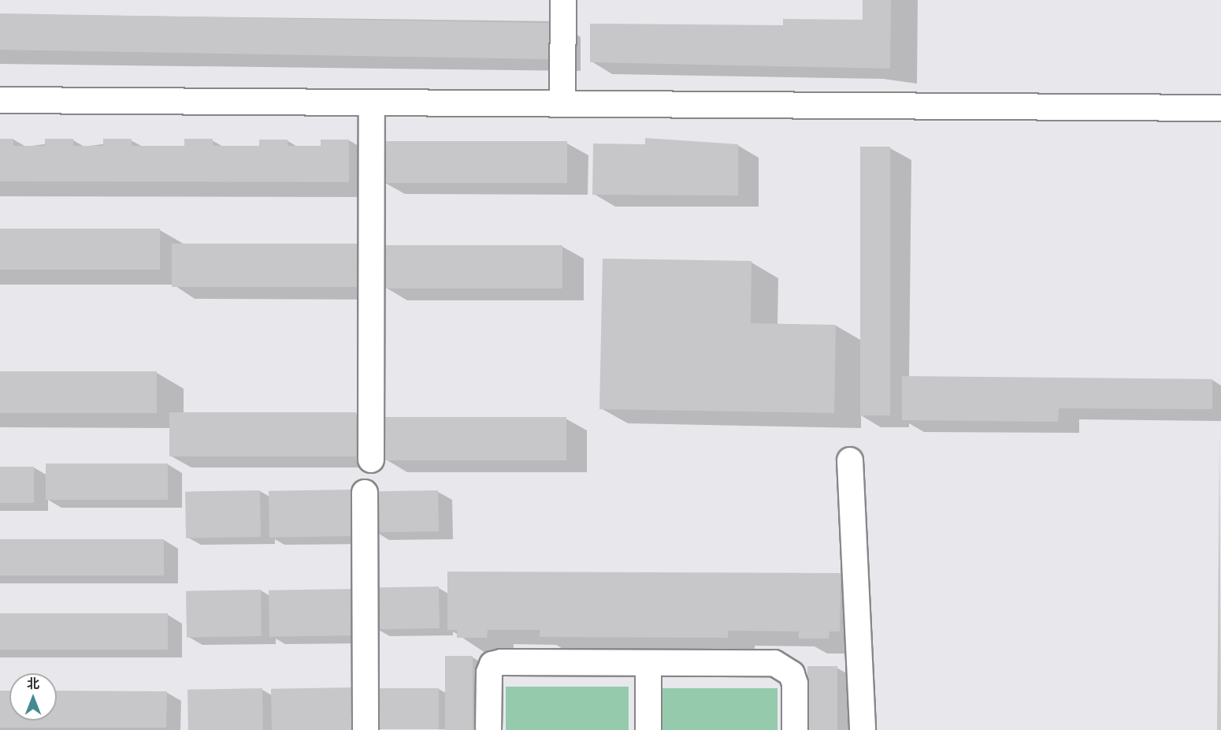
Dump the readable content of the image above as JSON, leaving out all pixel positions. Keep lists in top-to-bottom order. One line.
{"north":"top"}
